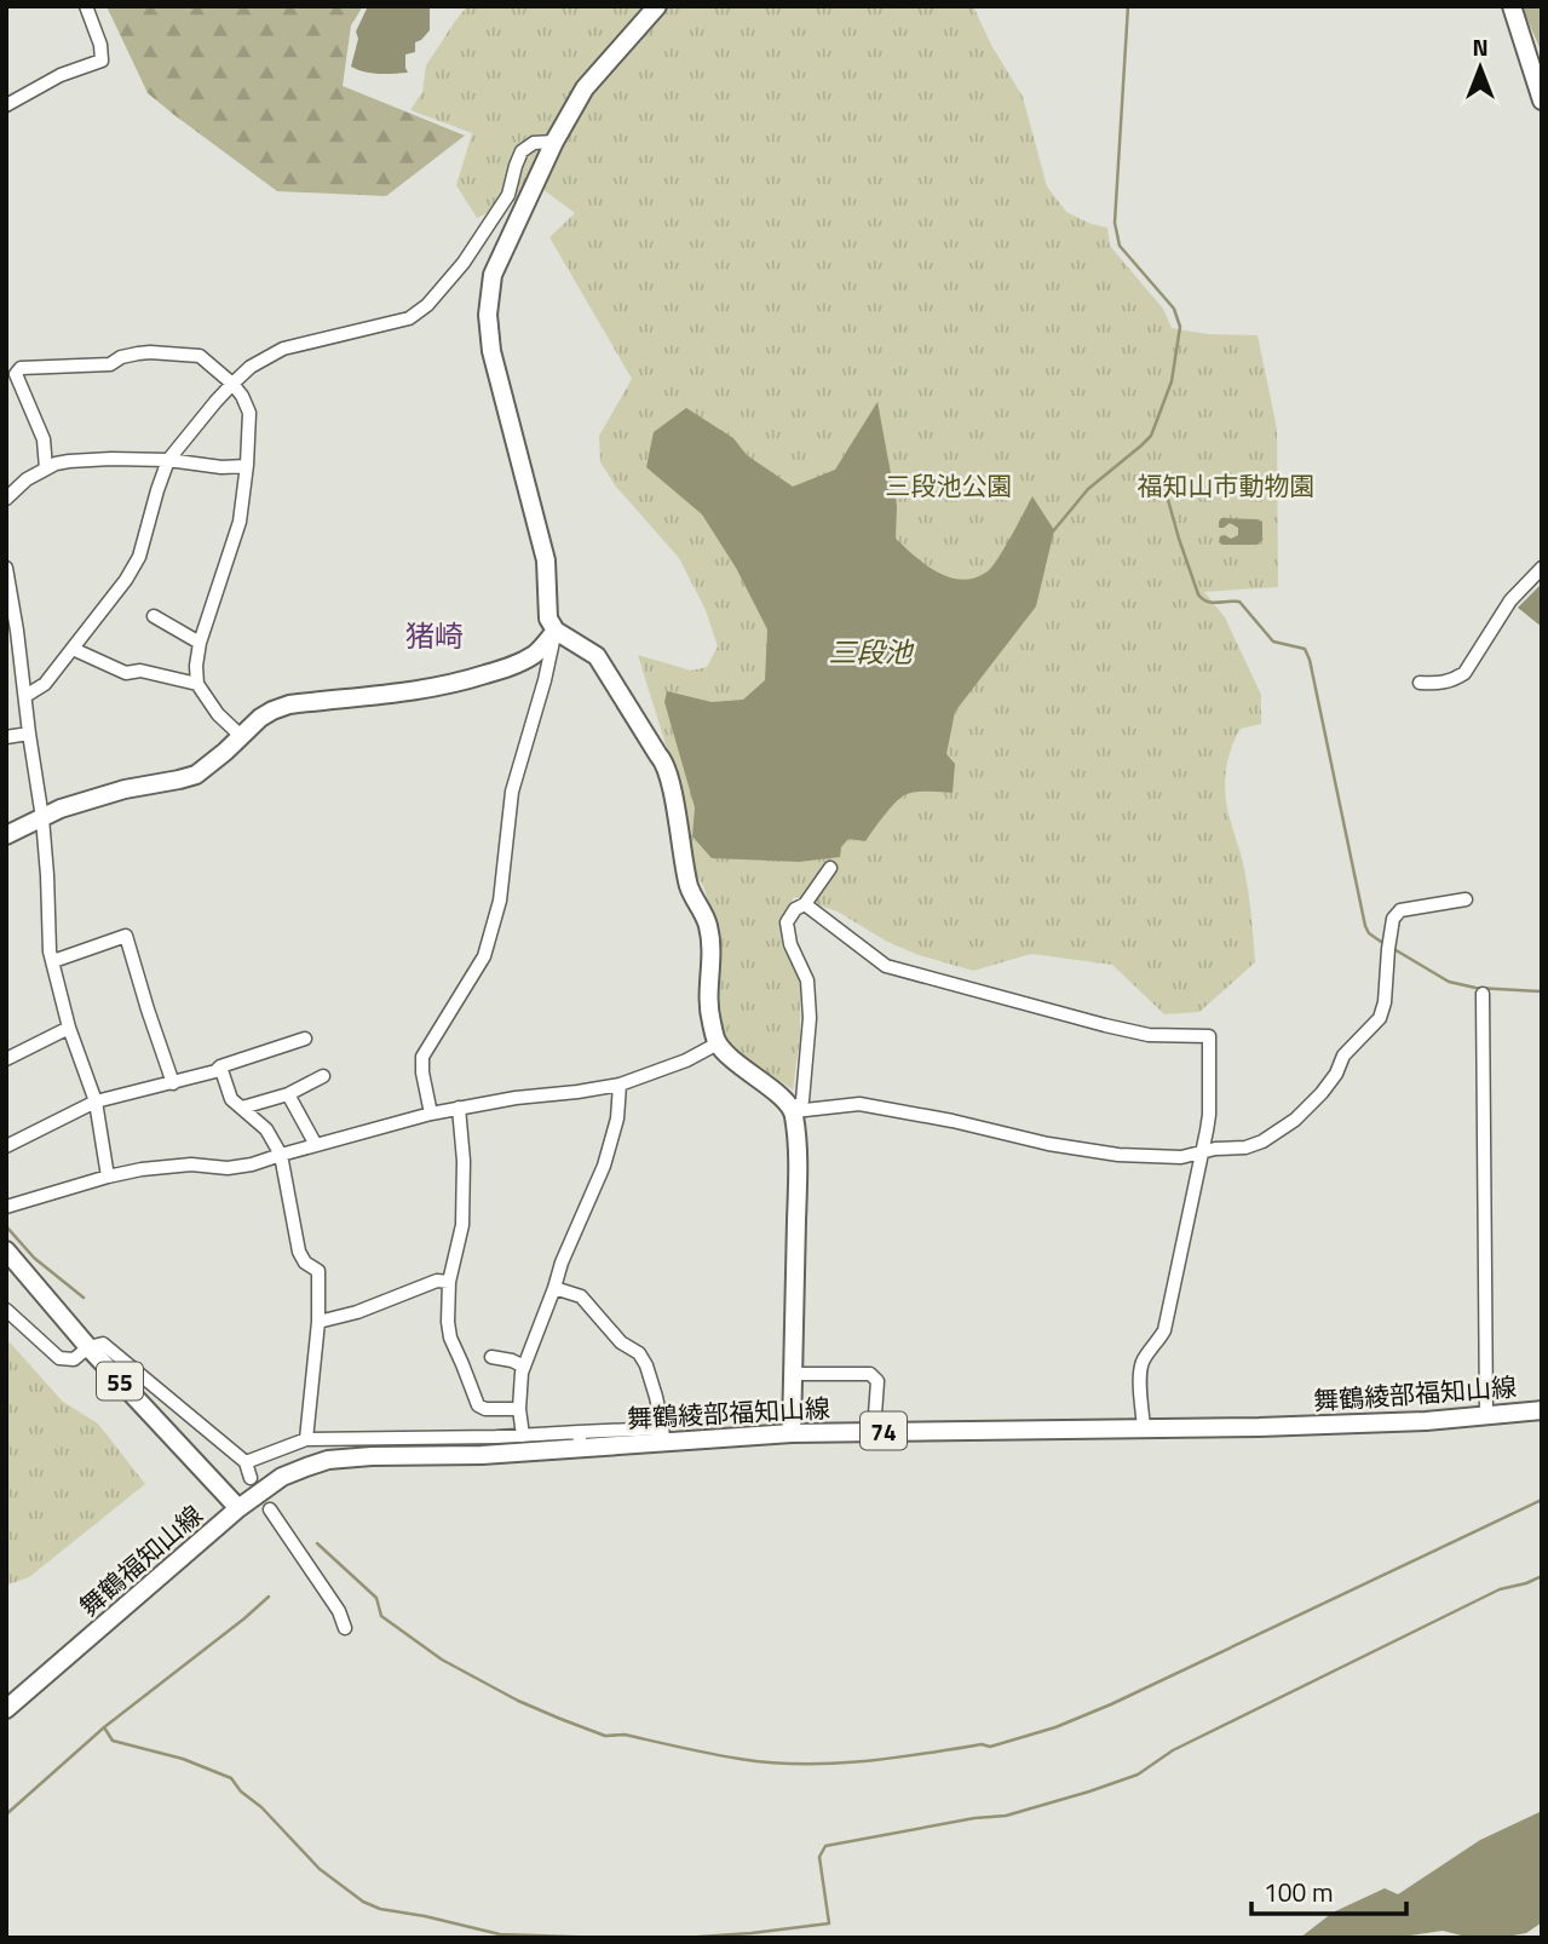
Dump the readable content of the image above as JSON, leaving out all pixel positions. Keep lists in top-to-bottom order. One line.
{"streets":{"street":["55","舞鶴綾部福知山線","74","舞鶴福知山線"]},"crossings":[["舞鶴綾部福知山線","舞鶴福知山線"]],"districts":["猪崎"],"water":["三段池"],"parks":["三段池公園","福知山市動物園"],"scale_bar":"100 m","north":"top"}
